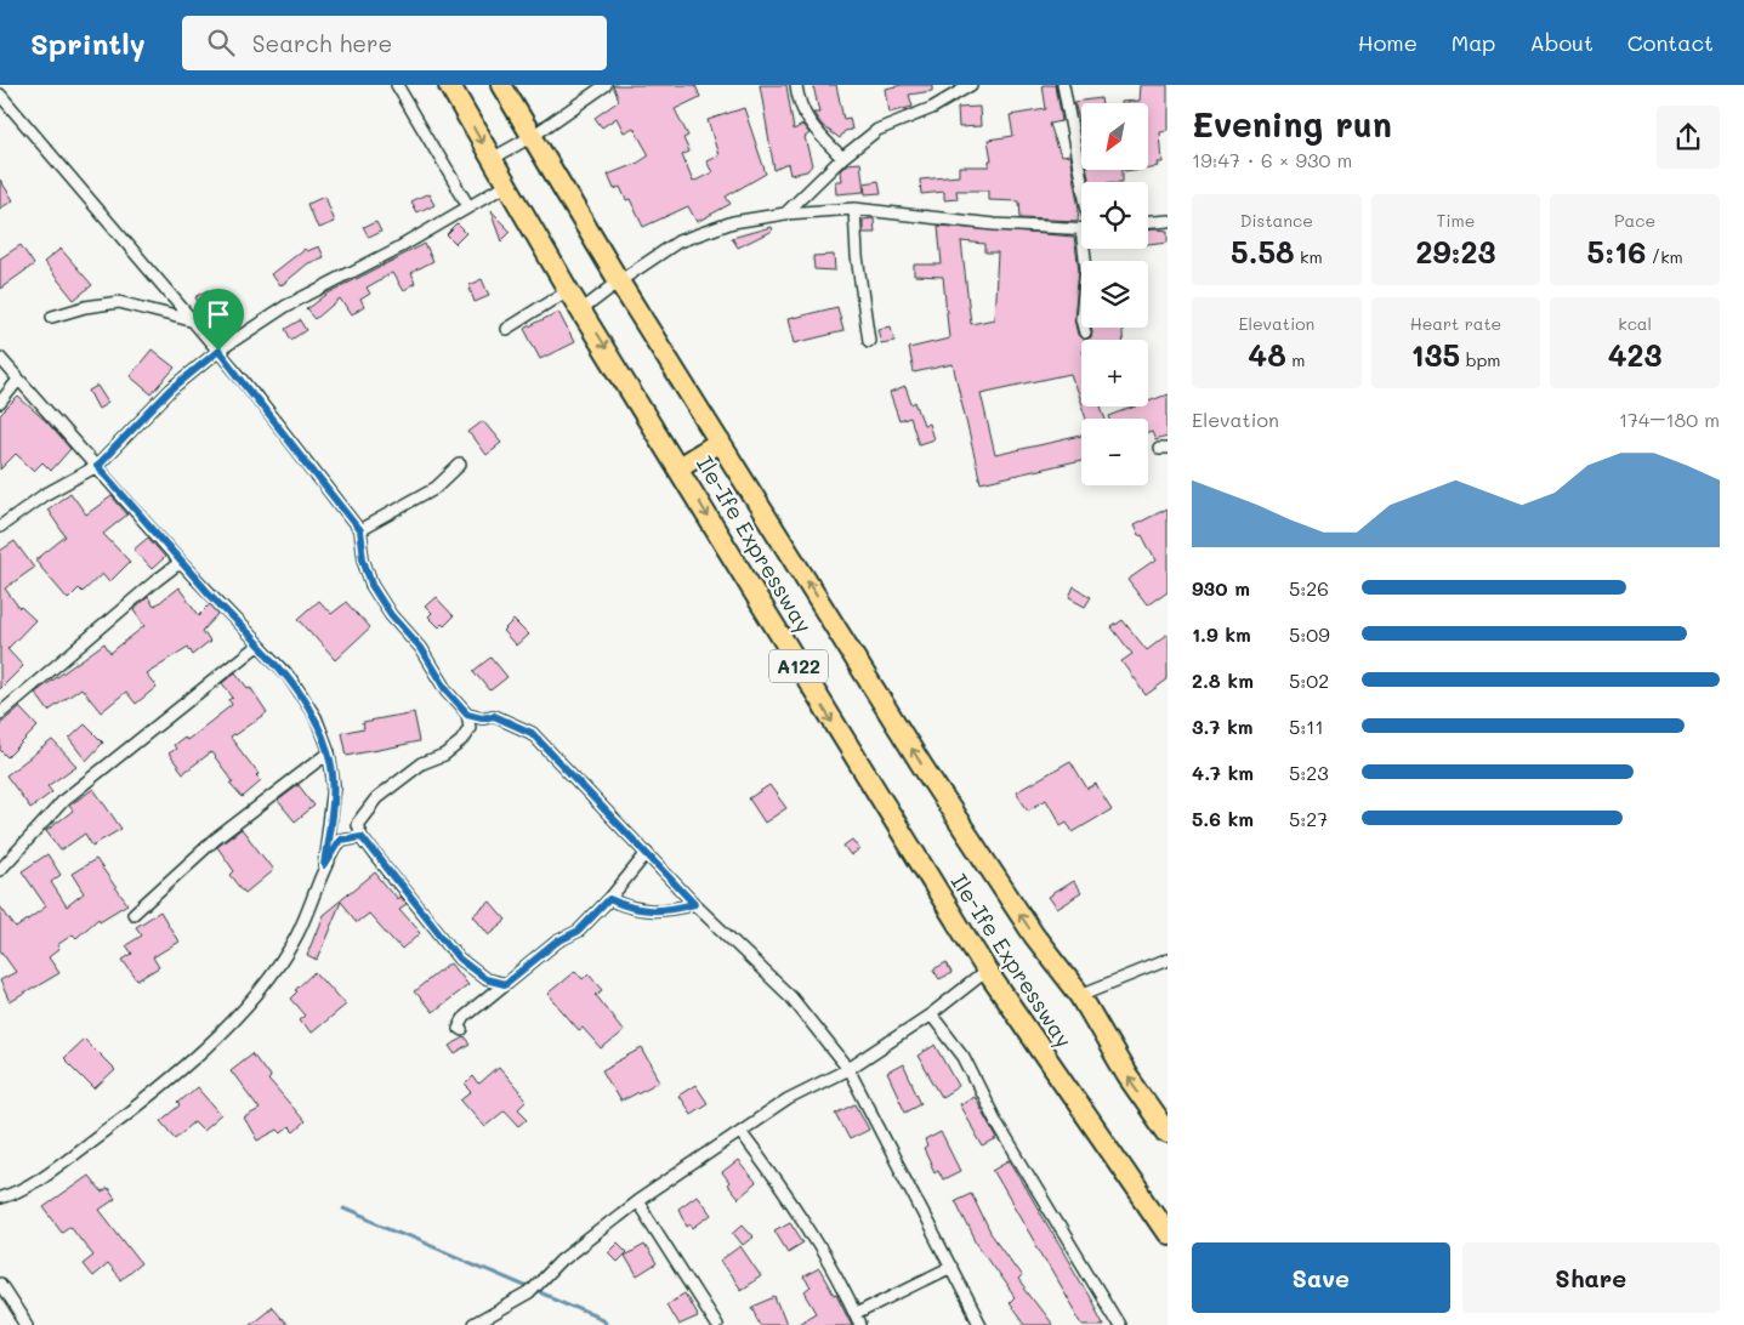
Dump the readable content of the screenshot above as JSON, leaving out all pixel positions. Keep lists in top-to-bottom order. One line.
{"streets":{"highway":["Ile-Ife Expressway","A122"]},"north":"bottom left","page":{"header":"Sprintly","search":"Search here","nav":["Home","Map","About","Contact"],"heading":["Evening run","19:47 · 6 × 930 m"],"map_buttons":["+","−"],"stats":[["Distance","5.58 km"],["Time","29:23"],["Pace","5:16 /km"],["Elevation","48 m"],["Heart rate","135 bpm"],["kcal","423"]],"chart":["Elevation","174–180 m"],"list":[{"name":"930 m","note":"5:26"},{"name":"1.9 km","note":"5:09"},{"name":"2.8 km","note":"5:02"},{"name":"3.7 km","note":"5:11"},{"name":"4.7 km","note":"5:23"},{"name":"5.6 km","note":"5:27"}],"buttons":["Save","Share"]}}
